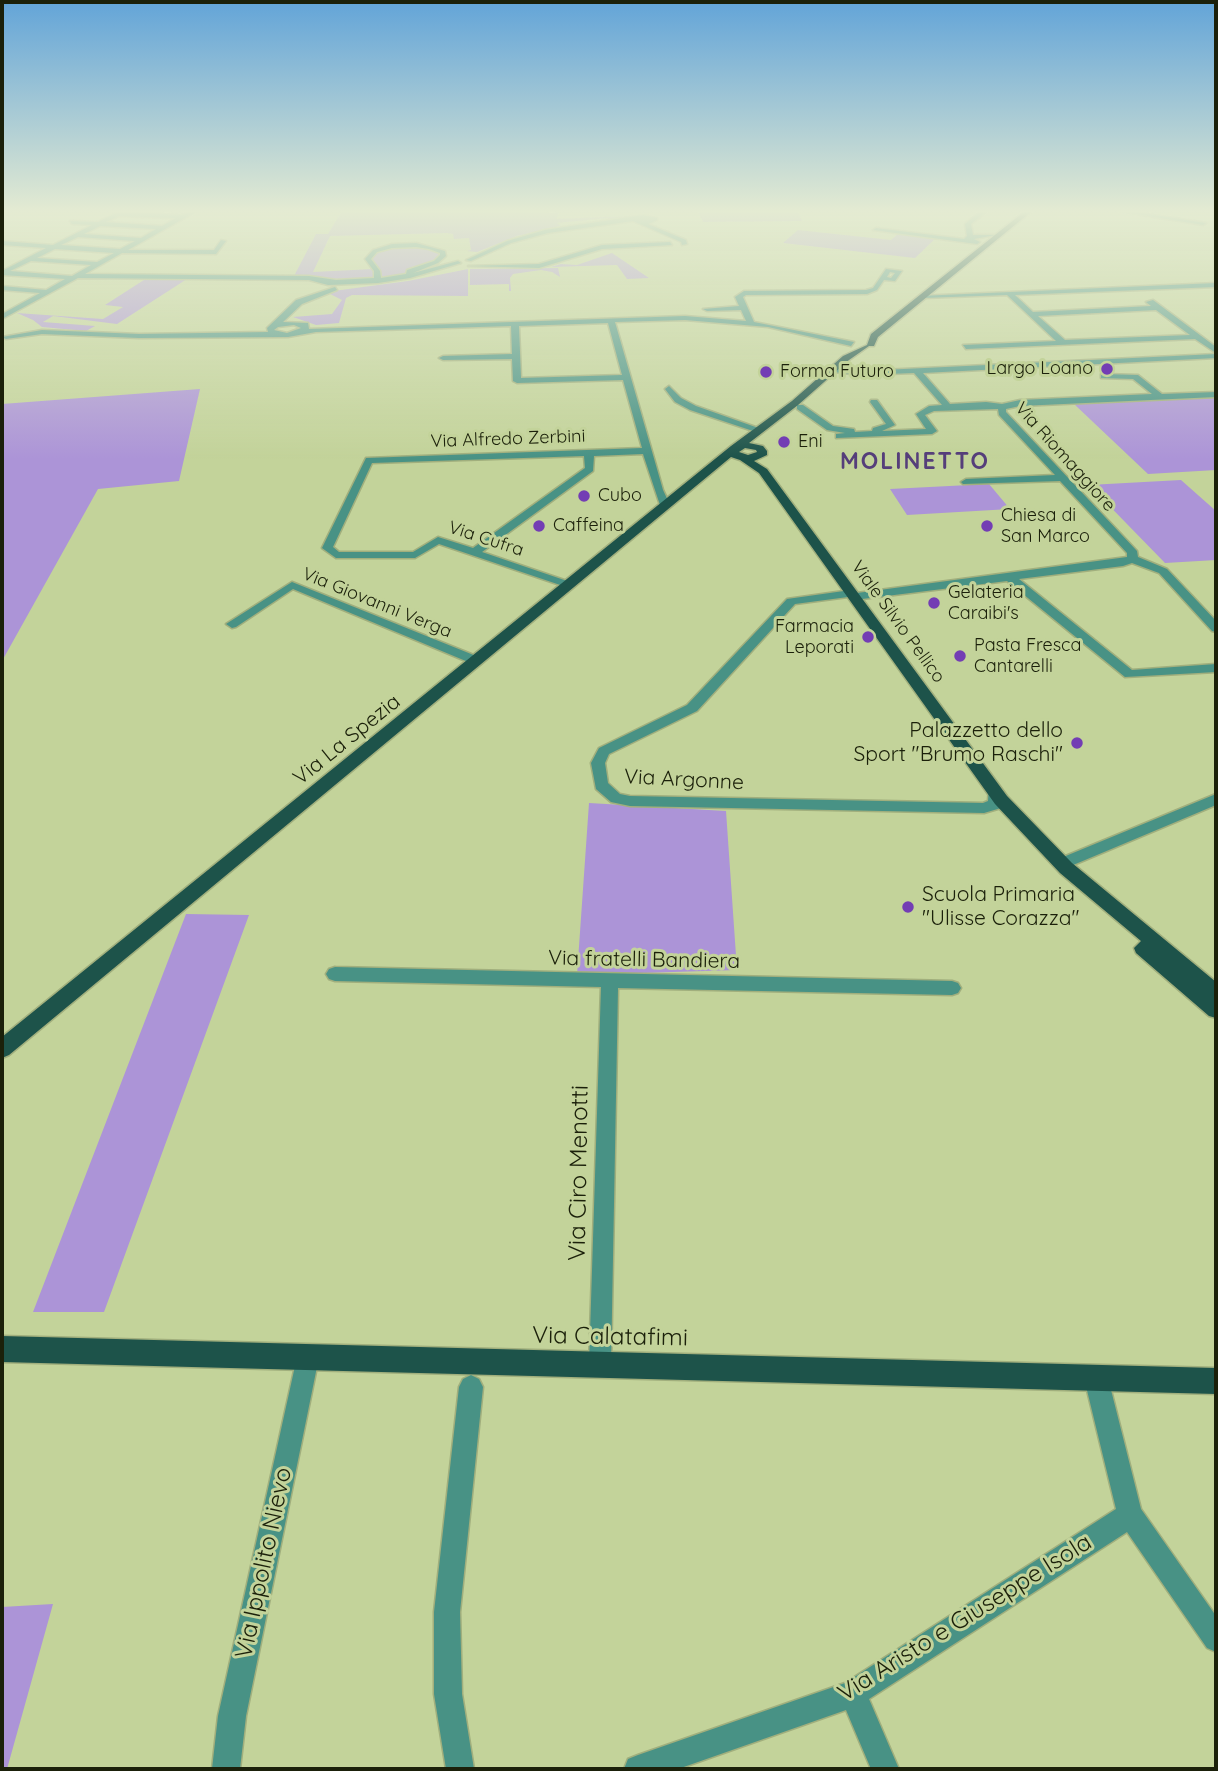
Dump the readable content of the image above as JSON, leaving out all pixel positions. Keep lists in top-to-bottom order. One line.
{"streets":{"main road":["Viale Silvio Pellico","Via La Spezia","Via Calatafimi"],"street":["Via Alfredo Zerbini","Via Riomaggiore","Via Cufra","Via Giovanni Verga","Via Argonne","Via fratelli Bandiera","Via Ciro Menotti","Via Ippolito Nievo","Via Aristo e Giuseppe Isola"]},"crossings":[["Via Alfredo Zerbini","Via Cufra"],["Via Cufra","Via La Spezia"],["Via Giovanni Verga","Via La Spezia"],["Viale Silvio Pellico","Via La Spezia"],["Viale Silvio Pellico","Via Argonne"],["Via fratelli Bandiera","Via Ciro Menotti"],["Via Ciro Menotti","Via Calatafimi"],["Via Calatafimi","Via Ippolito Nievo"]],"districts":["MOLINETTO"],"places":["Largo Loano","Forma Futuro","Eni","Cubo","Caffeina","Chiesa di San Marco","Gelateria Caraibi's","Farmacia Leporati","Pasta Fresca Cantarelli","Palazzetto dello Sport \"Brumo Raschi\"","Scuola Primaria \"Ulisse Corazza\""]}
